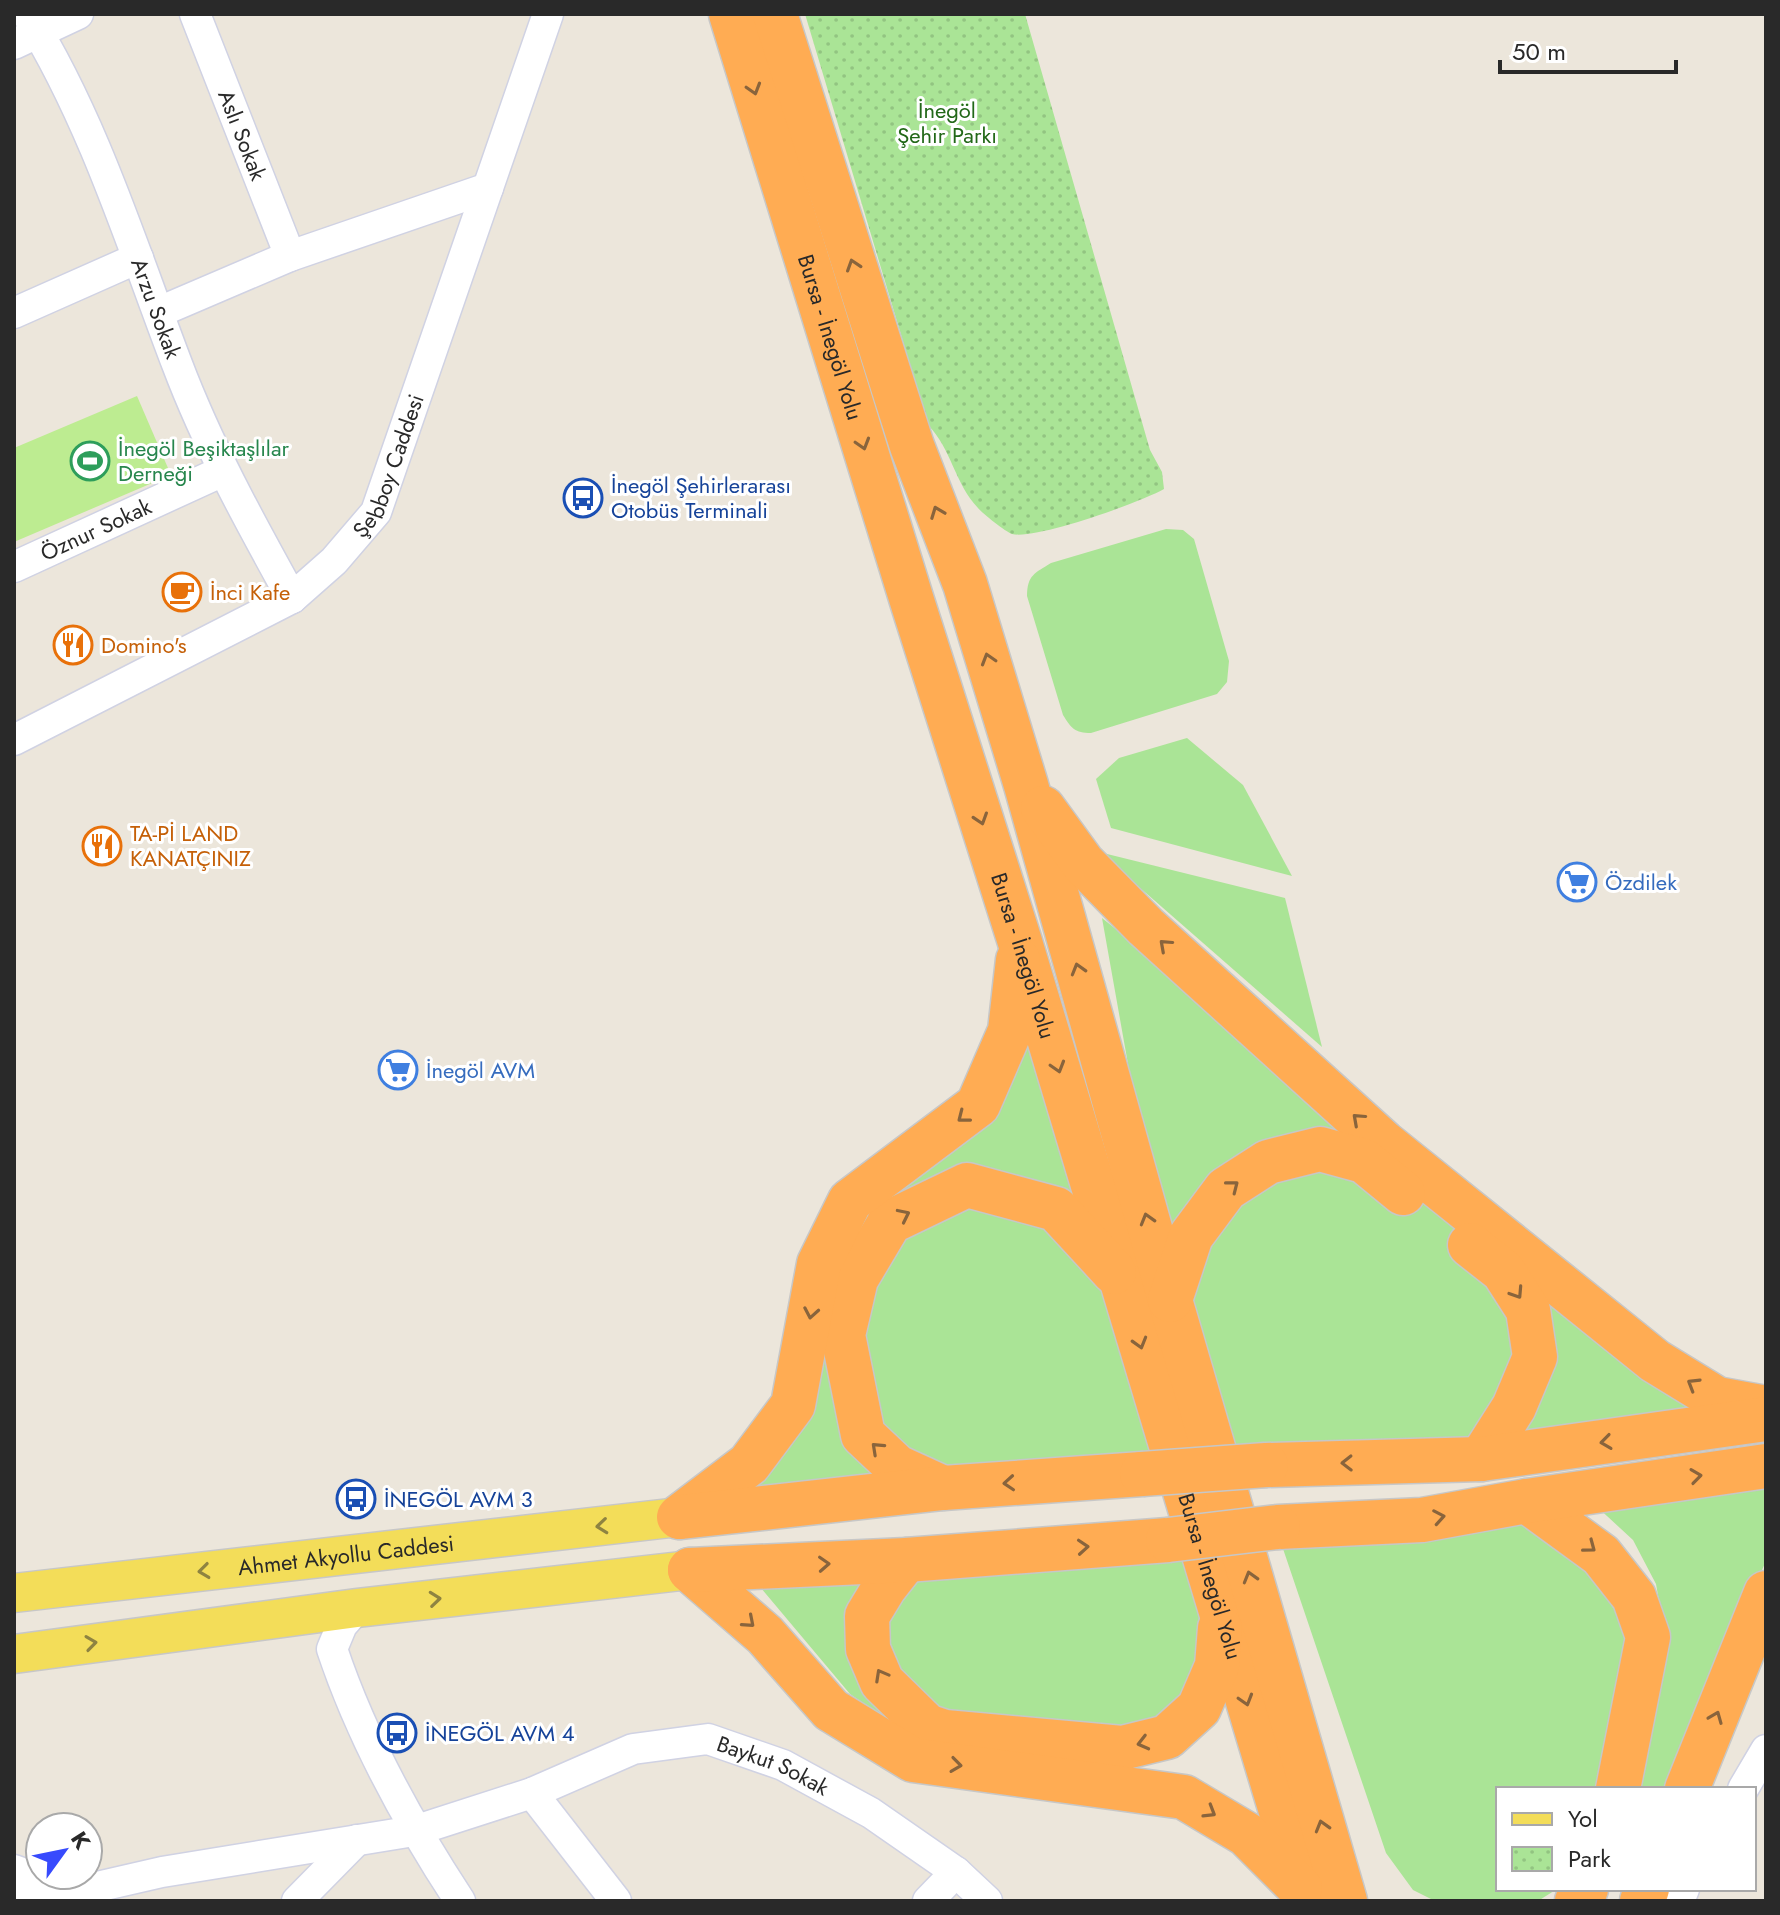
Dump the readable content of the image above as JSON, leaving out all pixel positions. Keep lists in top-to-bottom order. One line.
{"streets":{"highway":["Bursa - İnegöl Yolu"],"main road":["Ahmet Akyollu Caddesi"],"street":["Aslı Sokak","Arzu Sokak","Şebboy Caddesi","Öznur Sokak","Baykut Sokak"]},"crossings":[["Arzu Sokak","Şebboy Caddesi"],["Arzu Sokak","Öznur Sokak"]],"parks":["İnegöl Şehir Parkı"],"places":{"sports":["İnegöl Beşiktaşlılar Derneği"],"bus stop":["İnegöl Şehirlerarası Otobüs Terminali","İNEGÖL AVM 3","İNEGÖL AVM 4"],"cafe":["İnci Kafe"],"restaurant":["Domino's","TA-Pİ LAND KANATÇINIZ"],"supermarket":["Özdilek","İnegöl AVM"]},"legend":["Yol","Park"],"scale_bar":"50 m","north":"top right"}
